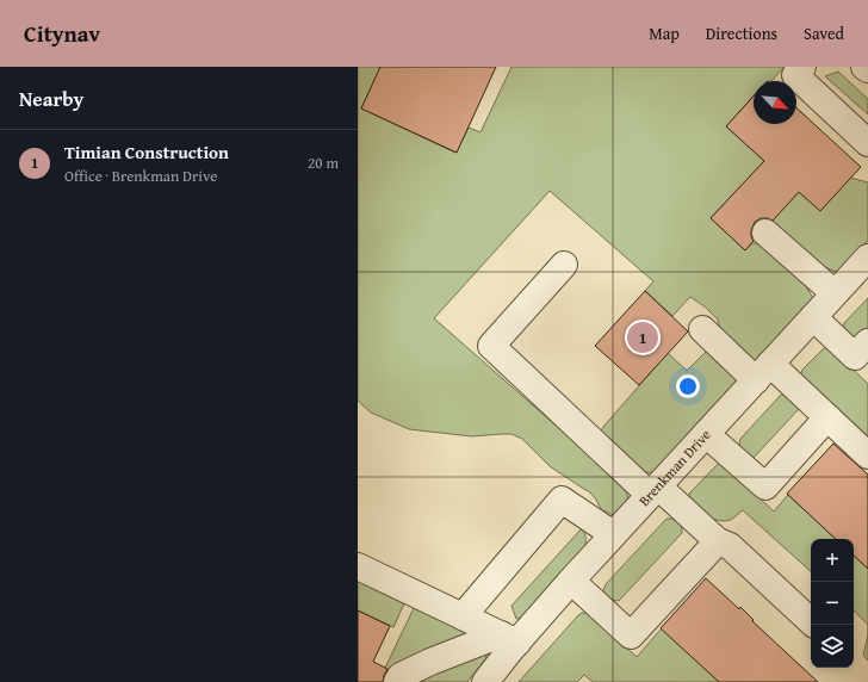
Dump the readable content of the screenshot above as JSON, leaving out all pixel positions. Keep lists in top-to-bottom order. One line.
{"streets":{"street":["Brenkman Drive"]},"north":"bottom right","page":{"header":"Citynav","nav":["Map","Directions","Saved"],"heading":"Nearby","list":[{"mark":"1","name":"Timian Construction","note":"Office · Brenkman Drive","value":"20 m"}],"pins":"1","map_buttons":["+","−"]}}
